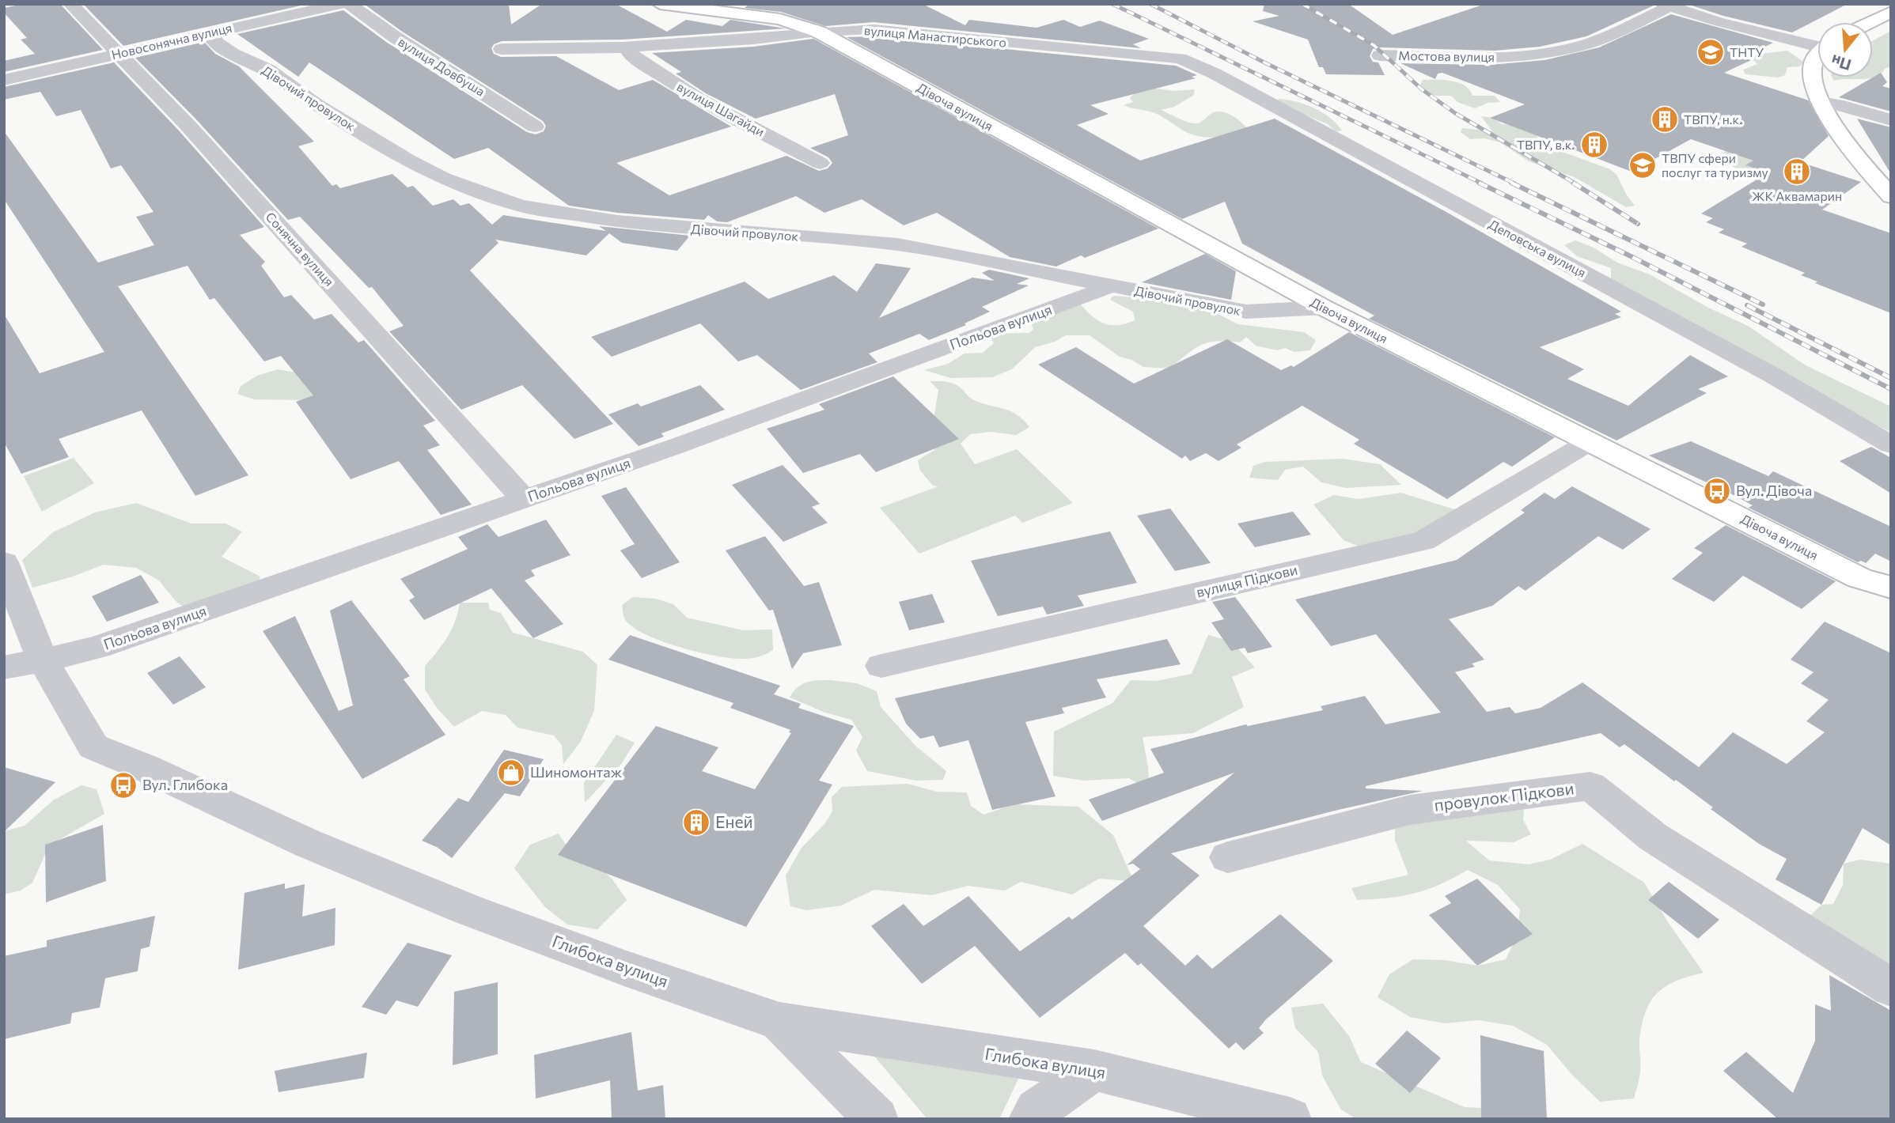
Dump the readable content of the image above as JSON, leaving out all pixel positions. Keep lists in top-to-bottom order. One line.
{"streets":{"main road":["вулиця Манастирського","Дівоча вулиця"],"street":["Новосонячна вулиця","Мостова вулиця","вулиця Довбуша","Дівочий провулок","вулиця Шагайди","Деповська вулиця","Сонячна вулиця","Польова вулиця","вулиця Підкови","провулок Підкови","Глибока вулиця"]},"crossings":[["вулиця Манастирського","Дівоча вулиця"],["вулиця Манастирського","Деповська вулиця"],["Новосонячна вулиця","Дівочий провулок"],["Новосонячна вулиця","Сонячна вулиця"],["Дівочий провулок","Дівоча вулиця"],["Дівочий провулок","Польова вулиця"],["Дівоча вулиця","вулиця Підкови"],["Сонячна вулиця","Польова вулиця"],["Польова вулиця","Глибока вулиця"]],"places":{"school or university":["ТНТУ","ТВПУ сфери послуг та туризму"],"building":["ТВПУ, н.к.","ТВПУ, в.к.","ЖК Аквамарин","Еней"],"bus stop":["Вул. Дівоча","Вул. Глибока"],"shop":["Шиномонтаж"]},"north":"bottom"}
